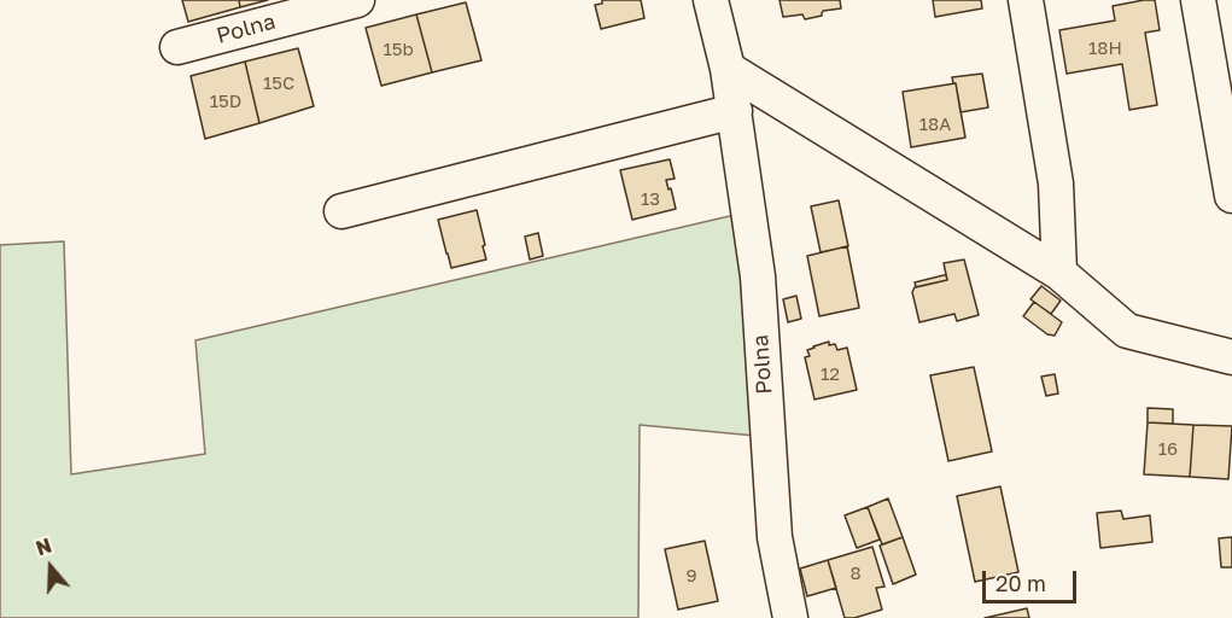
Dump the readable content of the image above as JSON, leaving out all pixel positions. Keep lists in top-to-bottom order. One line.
{"streets":{"street":["Polna"]},"house_numbers":["18H","15b","15C","15D","18A","13","12","16","8","9"],"scale_bar":"20 m","north":"top"}
